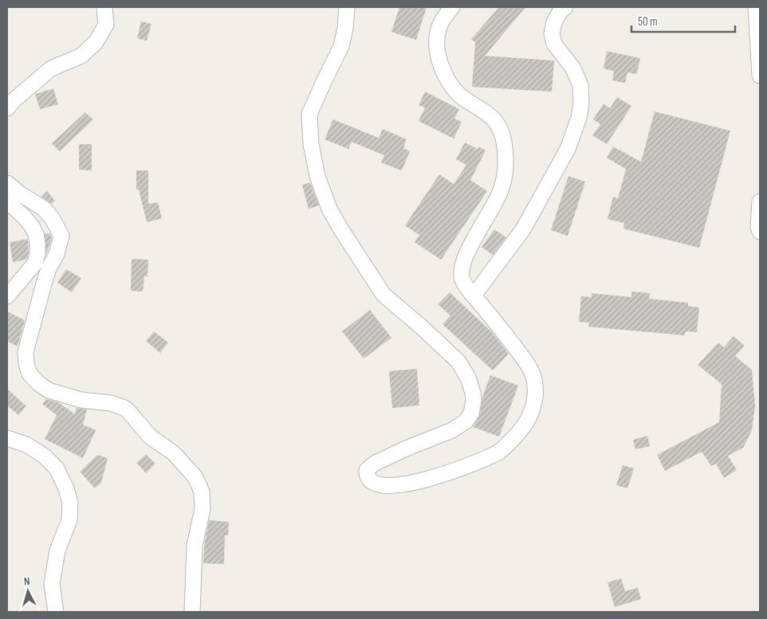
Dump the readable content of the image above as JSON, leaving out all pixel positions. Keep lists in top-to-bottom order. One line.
{"scale_bar":"50 m","north":"top"}
